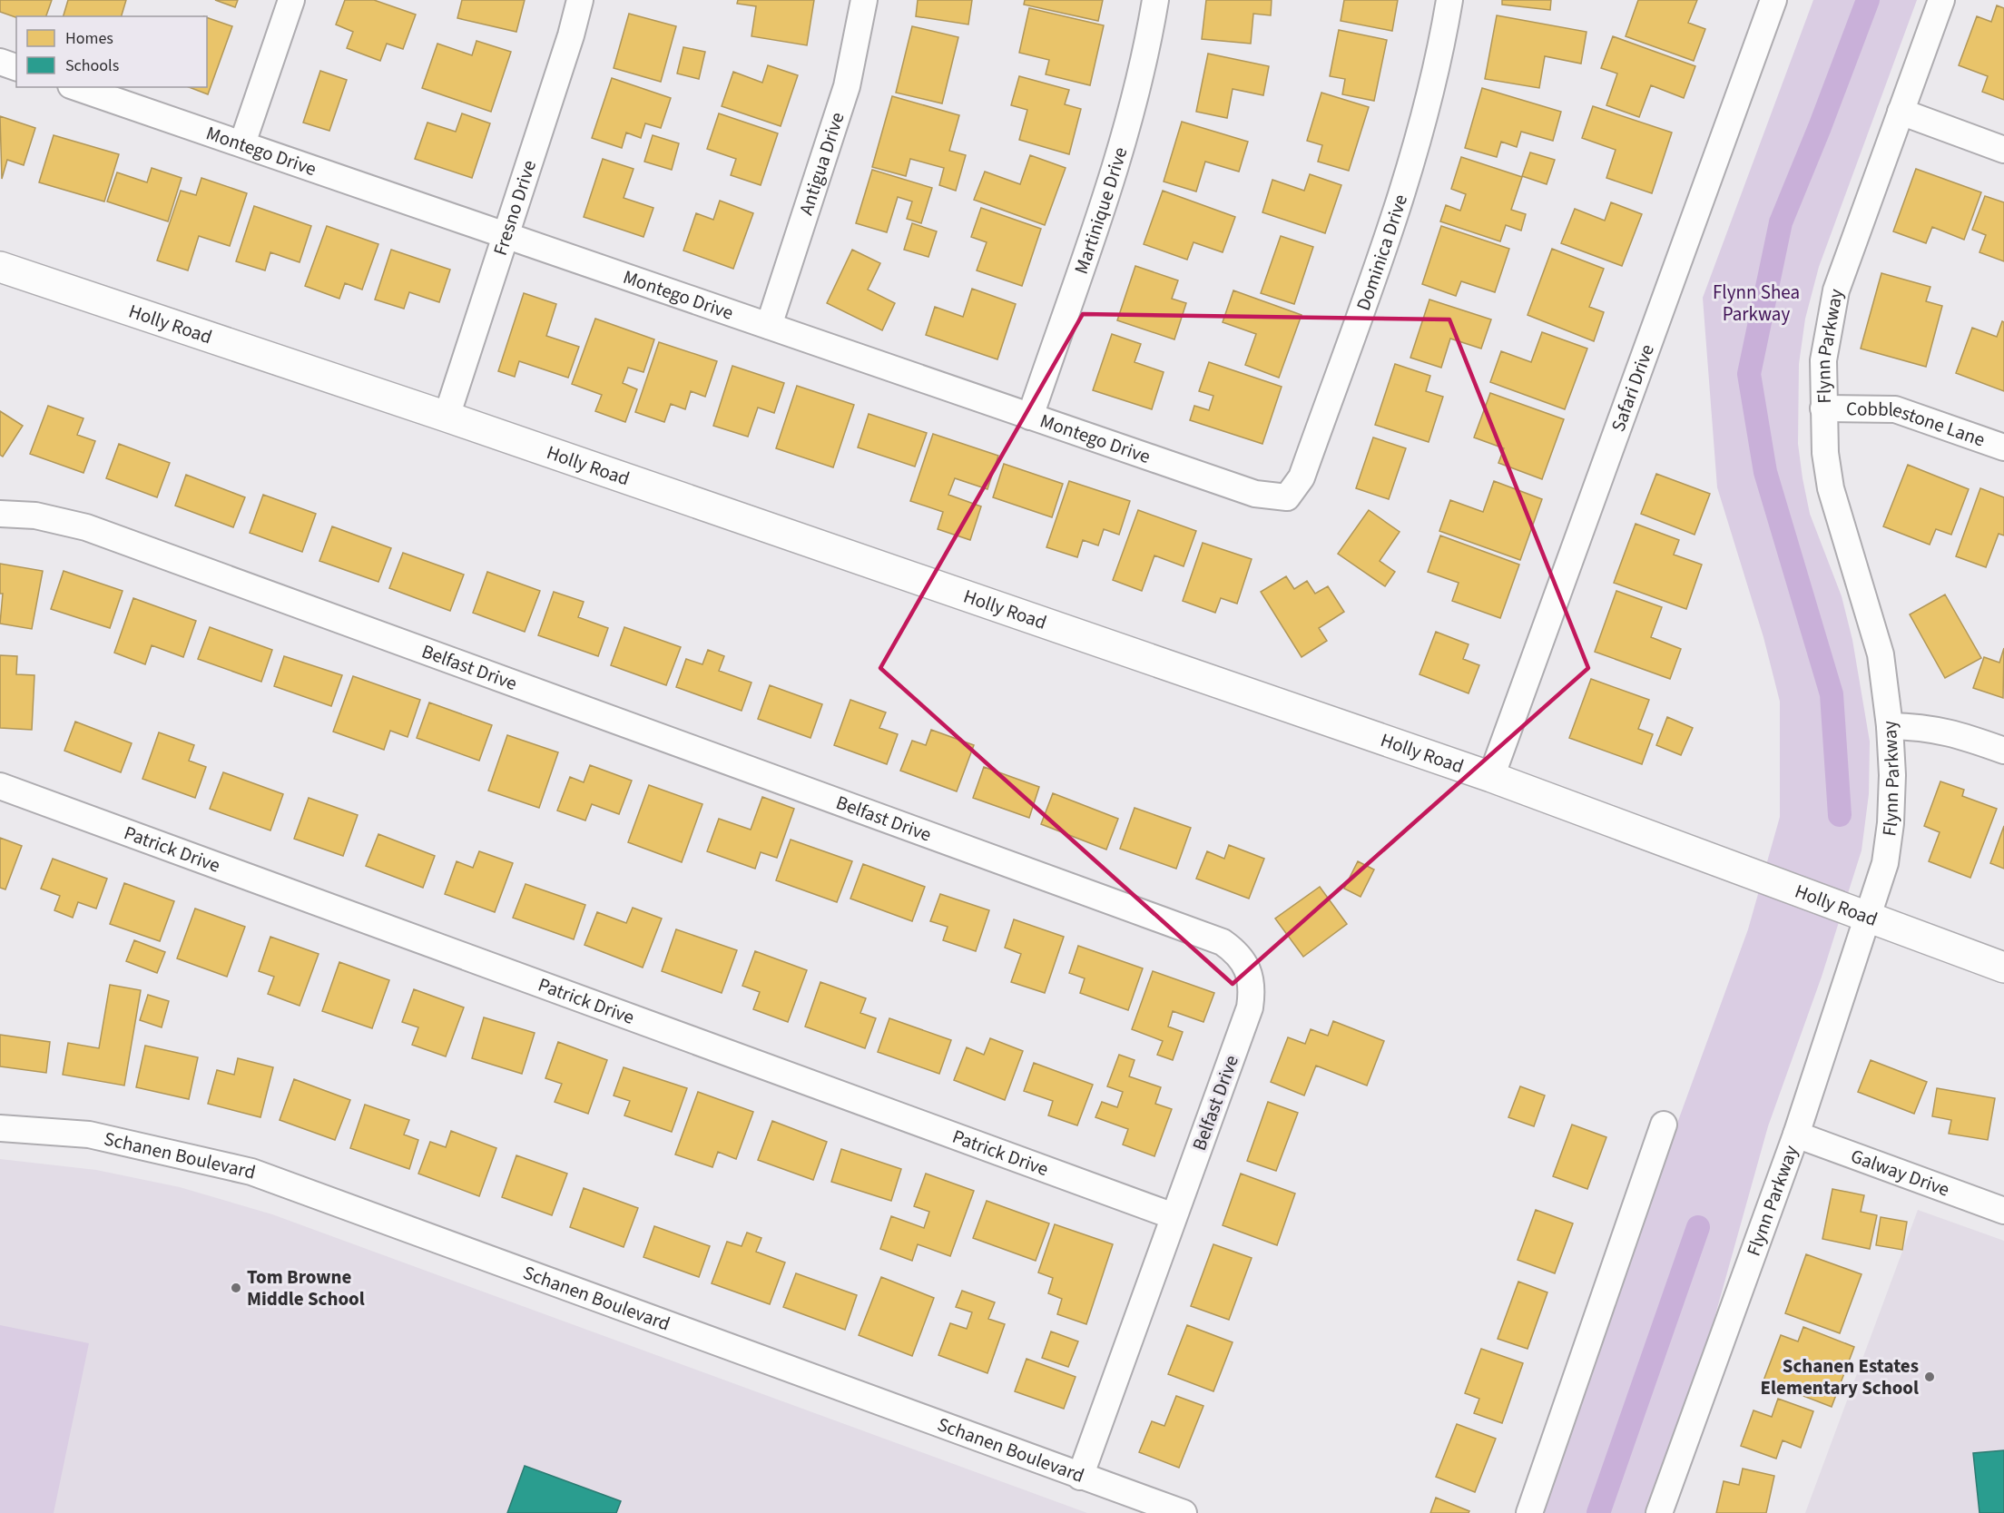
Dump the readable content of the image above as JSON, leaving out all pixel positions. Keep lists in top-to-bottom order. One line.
{"streets":{"main road":["Holly Road"],"street":["Montego Drive","Antigua Drive","Fresno Drive","Martinique Drive","Dominica Drive","Flynn Parkway","Safari Drive","Cobblestone Lane","Belfast Drive","Patrick Drive","Schanen Boulevard","Galway Drive"]},"crossings":[["Montego Drive","Antigua Drive"],["Montego Drive","Fresno Drive"],["Montego Drive","Martinique Drive"],["Montego Drive","Dominica Drive"],["Fresno Drive","Holly Road"],["Holly Road","Flynn Parkway"],["Holly Road","Safari Drive"],["Flynn Parkway","Cobblestone Lane"],["Flynn Parkway","Galway Drive"],["Belfast Drive","Patrick Drive"],["Belfast Drive","Schanen Boulevard"]],"parks":["Flynn Shea Parkway"],"places":["Tom Browne Middle School","Schanen Estates Elementary School"],"legend":["Homes","Schools"]}
